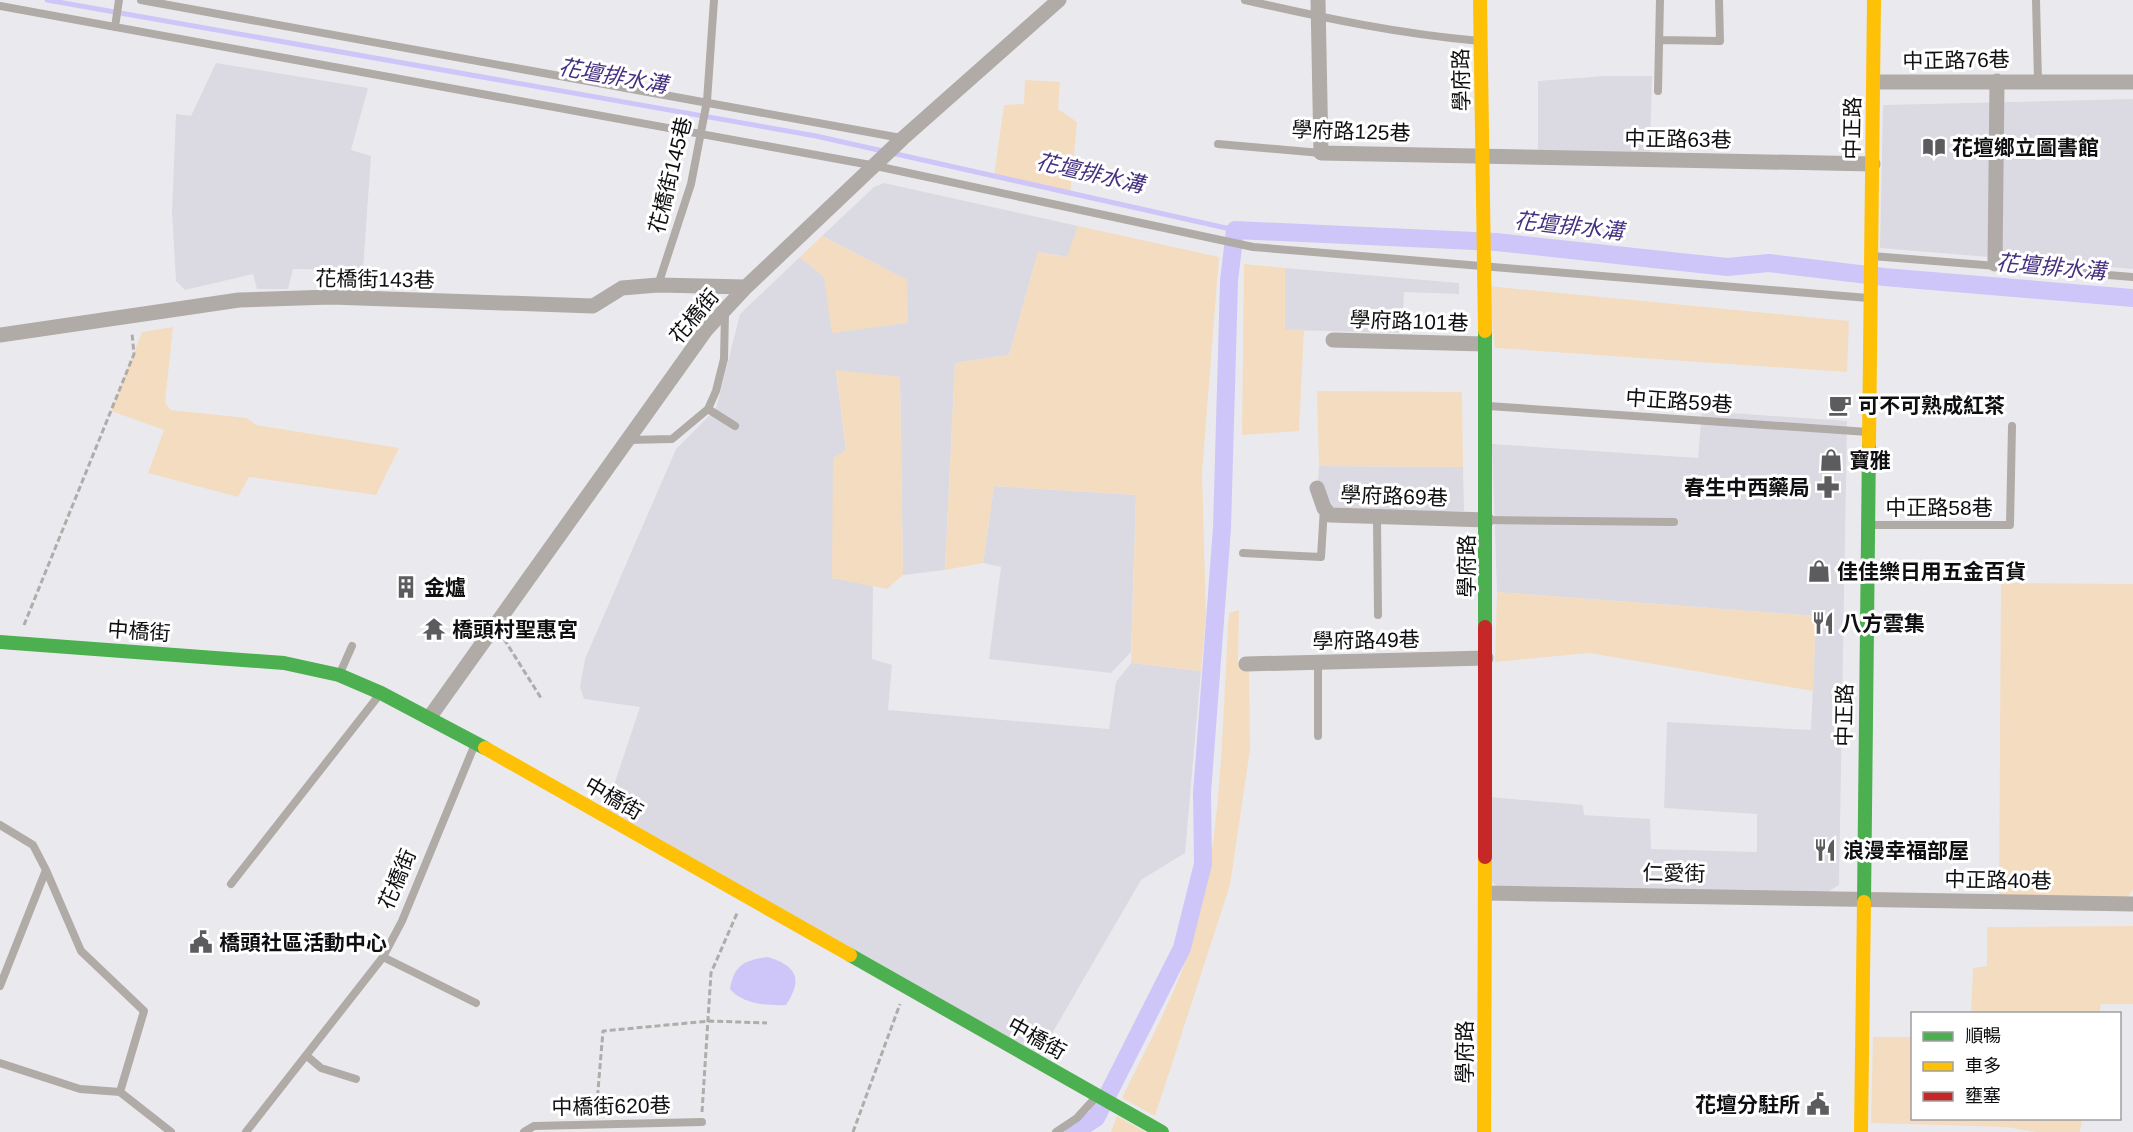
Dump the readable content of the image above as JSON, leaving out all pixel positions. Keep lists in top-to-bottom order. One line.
{"streets":{"street":["中正路76巷","學府路","中正路","學府路125巷","中正路63巷","花橋街143巷","花橋街","學府路101巷","學府路69巷","中橋街","學府路49巷","仁愛街","中正路40巷"],"lane":["花橋街145巷","中正路59巷","中正路58巷","中橋街620巷"]},"crossings":[["中正路76巷","中正路"],["學府路","學府路125巷"],["學府路","中正路63巷"],["學府路","學府路101巷"],["學府路","中正路59巷"],["學府路","學府路69巷"],["學府路","學府路49巷"],["學府路","仁愛街"],["中正路","中正路63巷"],["中正路","中正路59巷"],["中正路","中正路58巷"],["中正路","仁愛街"],["中正路","中正路40巷"],["學府路125巷","中正路63巷"],["花橋街145巷","花橋街143巷"],["花橋街143巷","花橋街"],["花橋街","中橋街"],["仁愛街","中正路40巷"]],"water":["花壇排水溝"],"places":{"library":["花壇鄉立圖書館"],"cafe":["可不可熟成紅茶"],"shop":["寶雅","佳佳樂日用五金百貨"],"pharmacy":["春生中西藥局"],"building":["金爐"],"restaurant":["八方雲集","浪漫幸福部屋"],"temple":["橋頭村聖惠宮"],"public building":["橋頭社區活動中心","花壇分駐所"]},"legend":["順暢","車多","壅塞"]}
